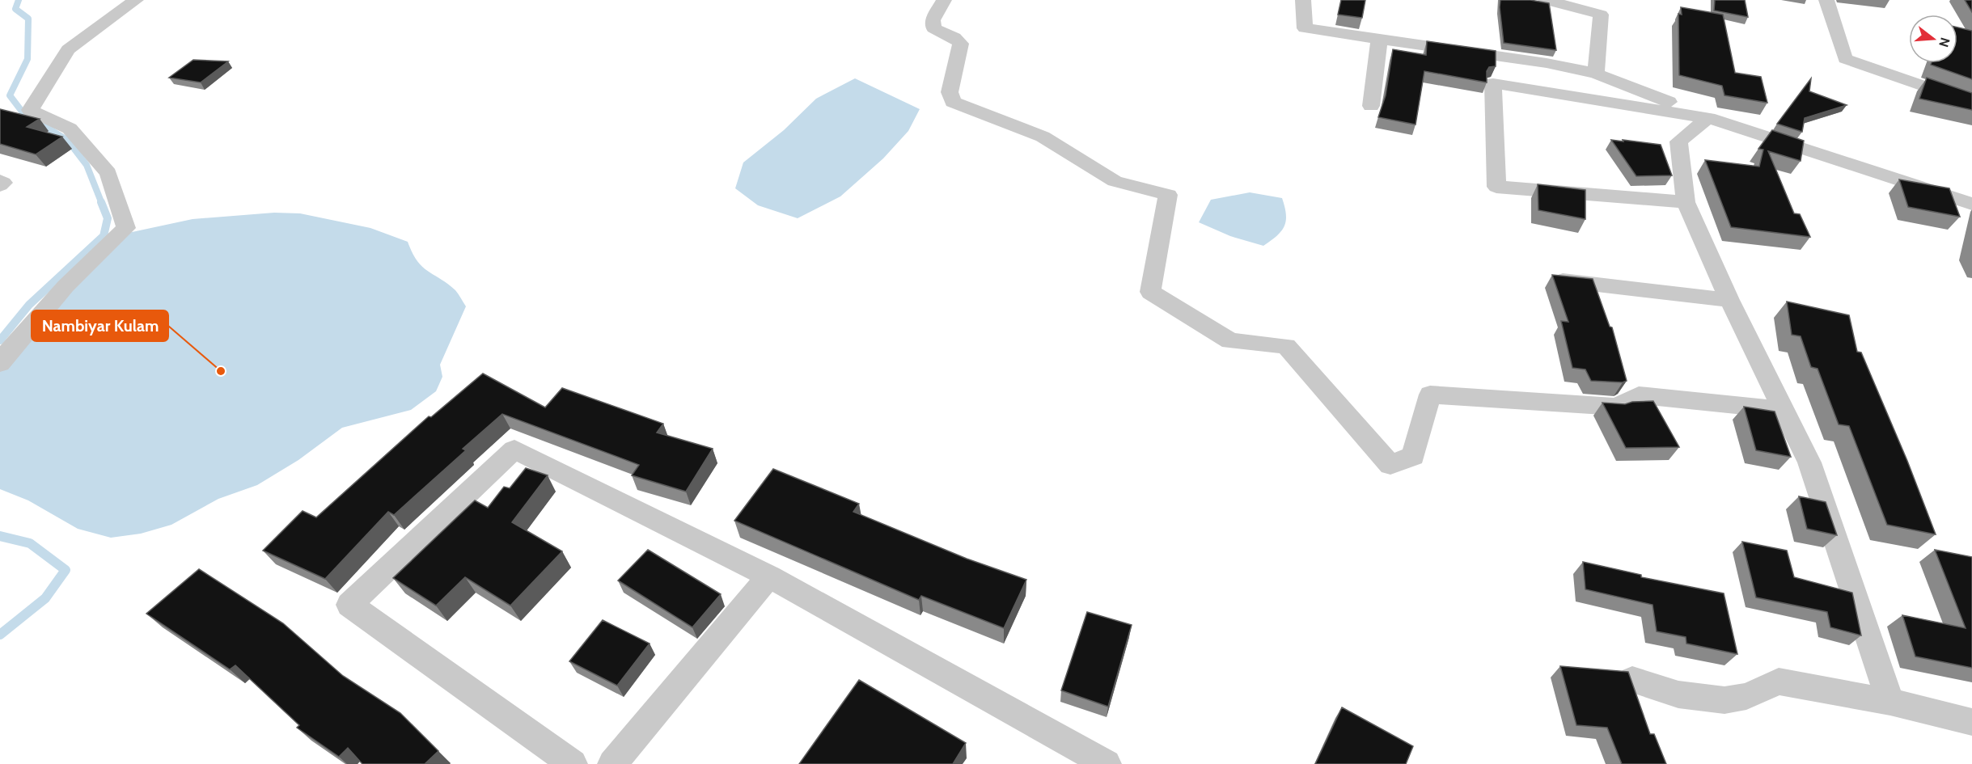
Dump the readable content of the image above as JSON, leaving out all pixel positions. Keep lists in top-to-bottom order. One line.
{"places":["Nambiyar Kulam"],"north":"right"}
